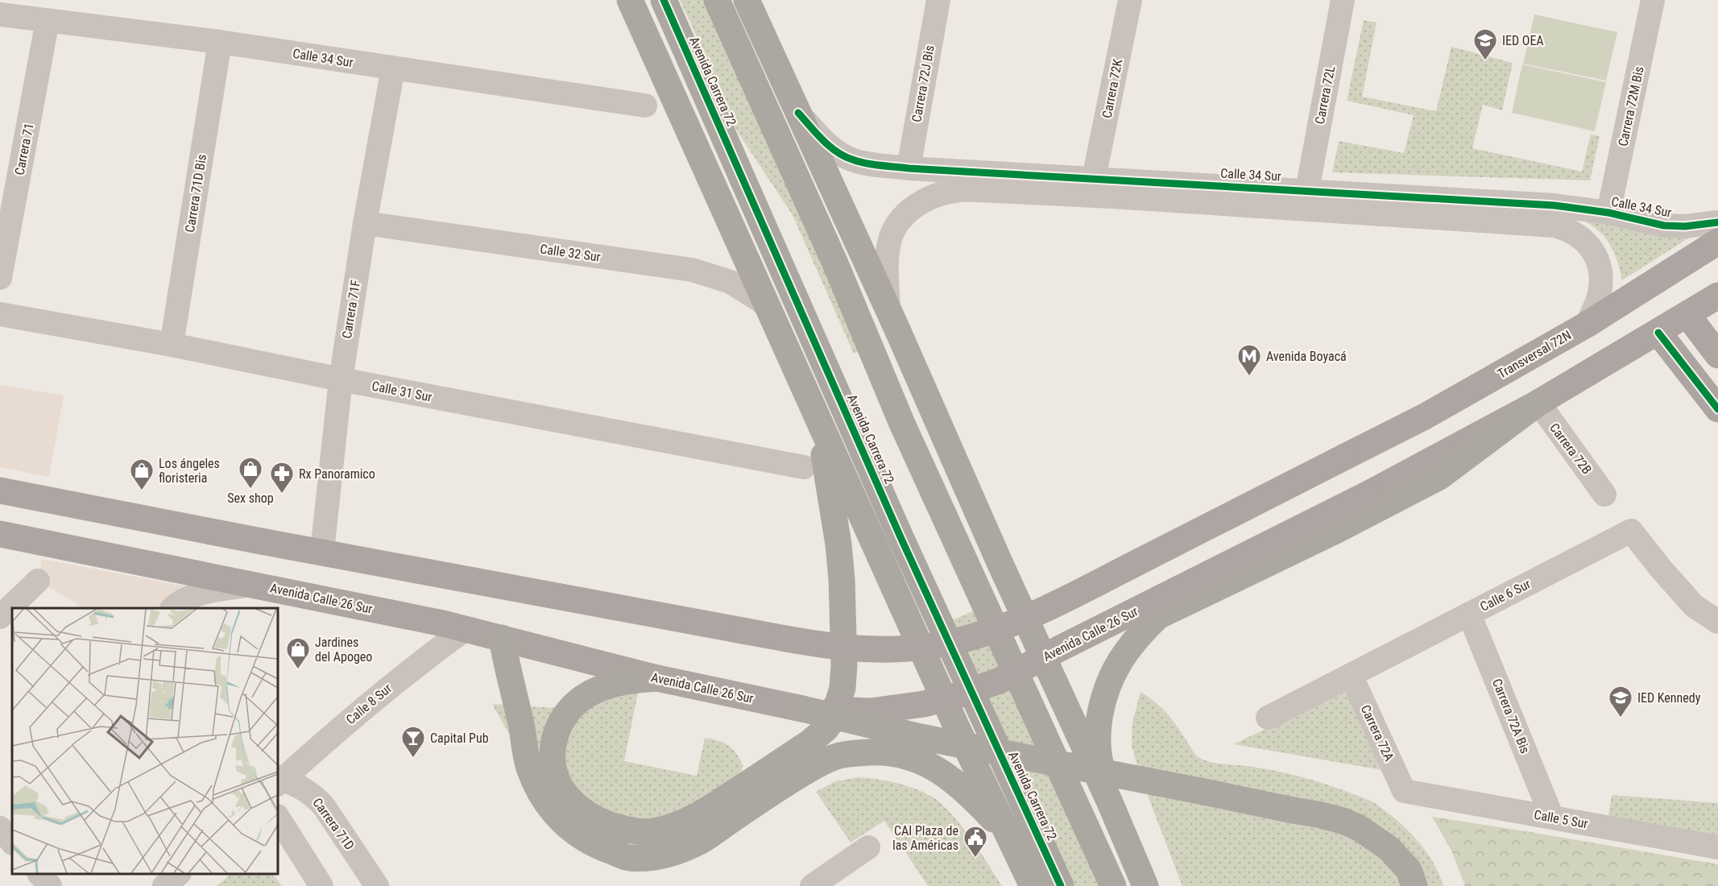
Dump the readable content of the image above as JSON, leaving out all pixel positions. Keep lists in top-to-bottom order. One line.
{"streets":{"highway":["Avenida Carrera 72"],"main road":["Transversal 72N","Avenida Calle 26 Sur"],"street":["Calle 34 Sur","Carrera 72J Bis","Carrera 72K","Carrera 72L","Carrera 72M Bis","Carrera 71","Carrera 71D Bis","Calle 32 Sur","Carrera 71F","Calle 31 Sur","Carrera 72B","Calle 6 Sur","Calle 8 Sur","Carrera 72A Bis","Carrera 72A","Calle 5 Sur","Carrera 71D"]},"crossings":[["Calle 34 Sur","Carrera 72J Bis"],["Calle 34 Sur","Carrera 72K"],["Calle 34 Sur","Carrera 72L"],["Calle 34 Sur","Carrera 72M Bis"],["Calle 34 Sur","Carrera 71"],["Calle 34 Sur","Carrera 71D Bis"],["Calle 34 Sur","Carrera 71F"],["Calle 34 Sur","Transversal 72N"],["Carrera 71D Bis","Calle 31 Sur"],["Calle 32 Sur","Carrera 71F"],["Carrera 71F","Transversal 72N"],["Carrera 71F","Calle 31 Sur"],["Carrera 72B","Avenida Calle 26 Sur"],["Calle 6 Sur","Carrera 72A Bis"],["Calle 6 Sur","Carrera 72A"],["Avenida Calle 26 Sur","Calle 8 Sur"],["Calle 8 Sur","Carrera 71D"],["Carrera 72A Bis","Calle 5 Sur"],["Carrera 72A","Calle 5 Sur"]],"places":{"school or university":["IED OEA","IED Kennedy"],"metro station":["Avenida Boyacá"],"shop":["Sex shop","Los ángeles floristeria","Jardines del Apogeo"],"pharmacy":["Rx Panoramico"],"bar":["Capital Pub"],"public building":["CAI Plaza de las Américas"]}}
